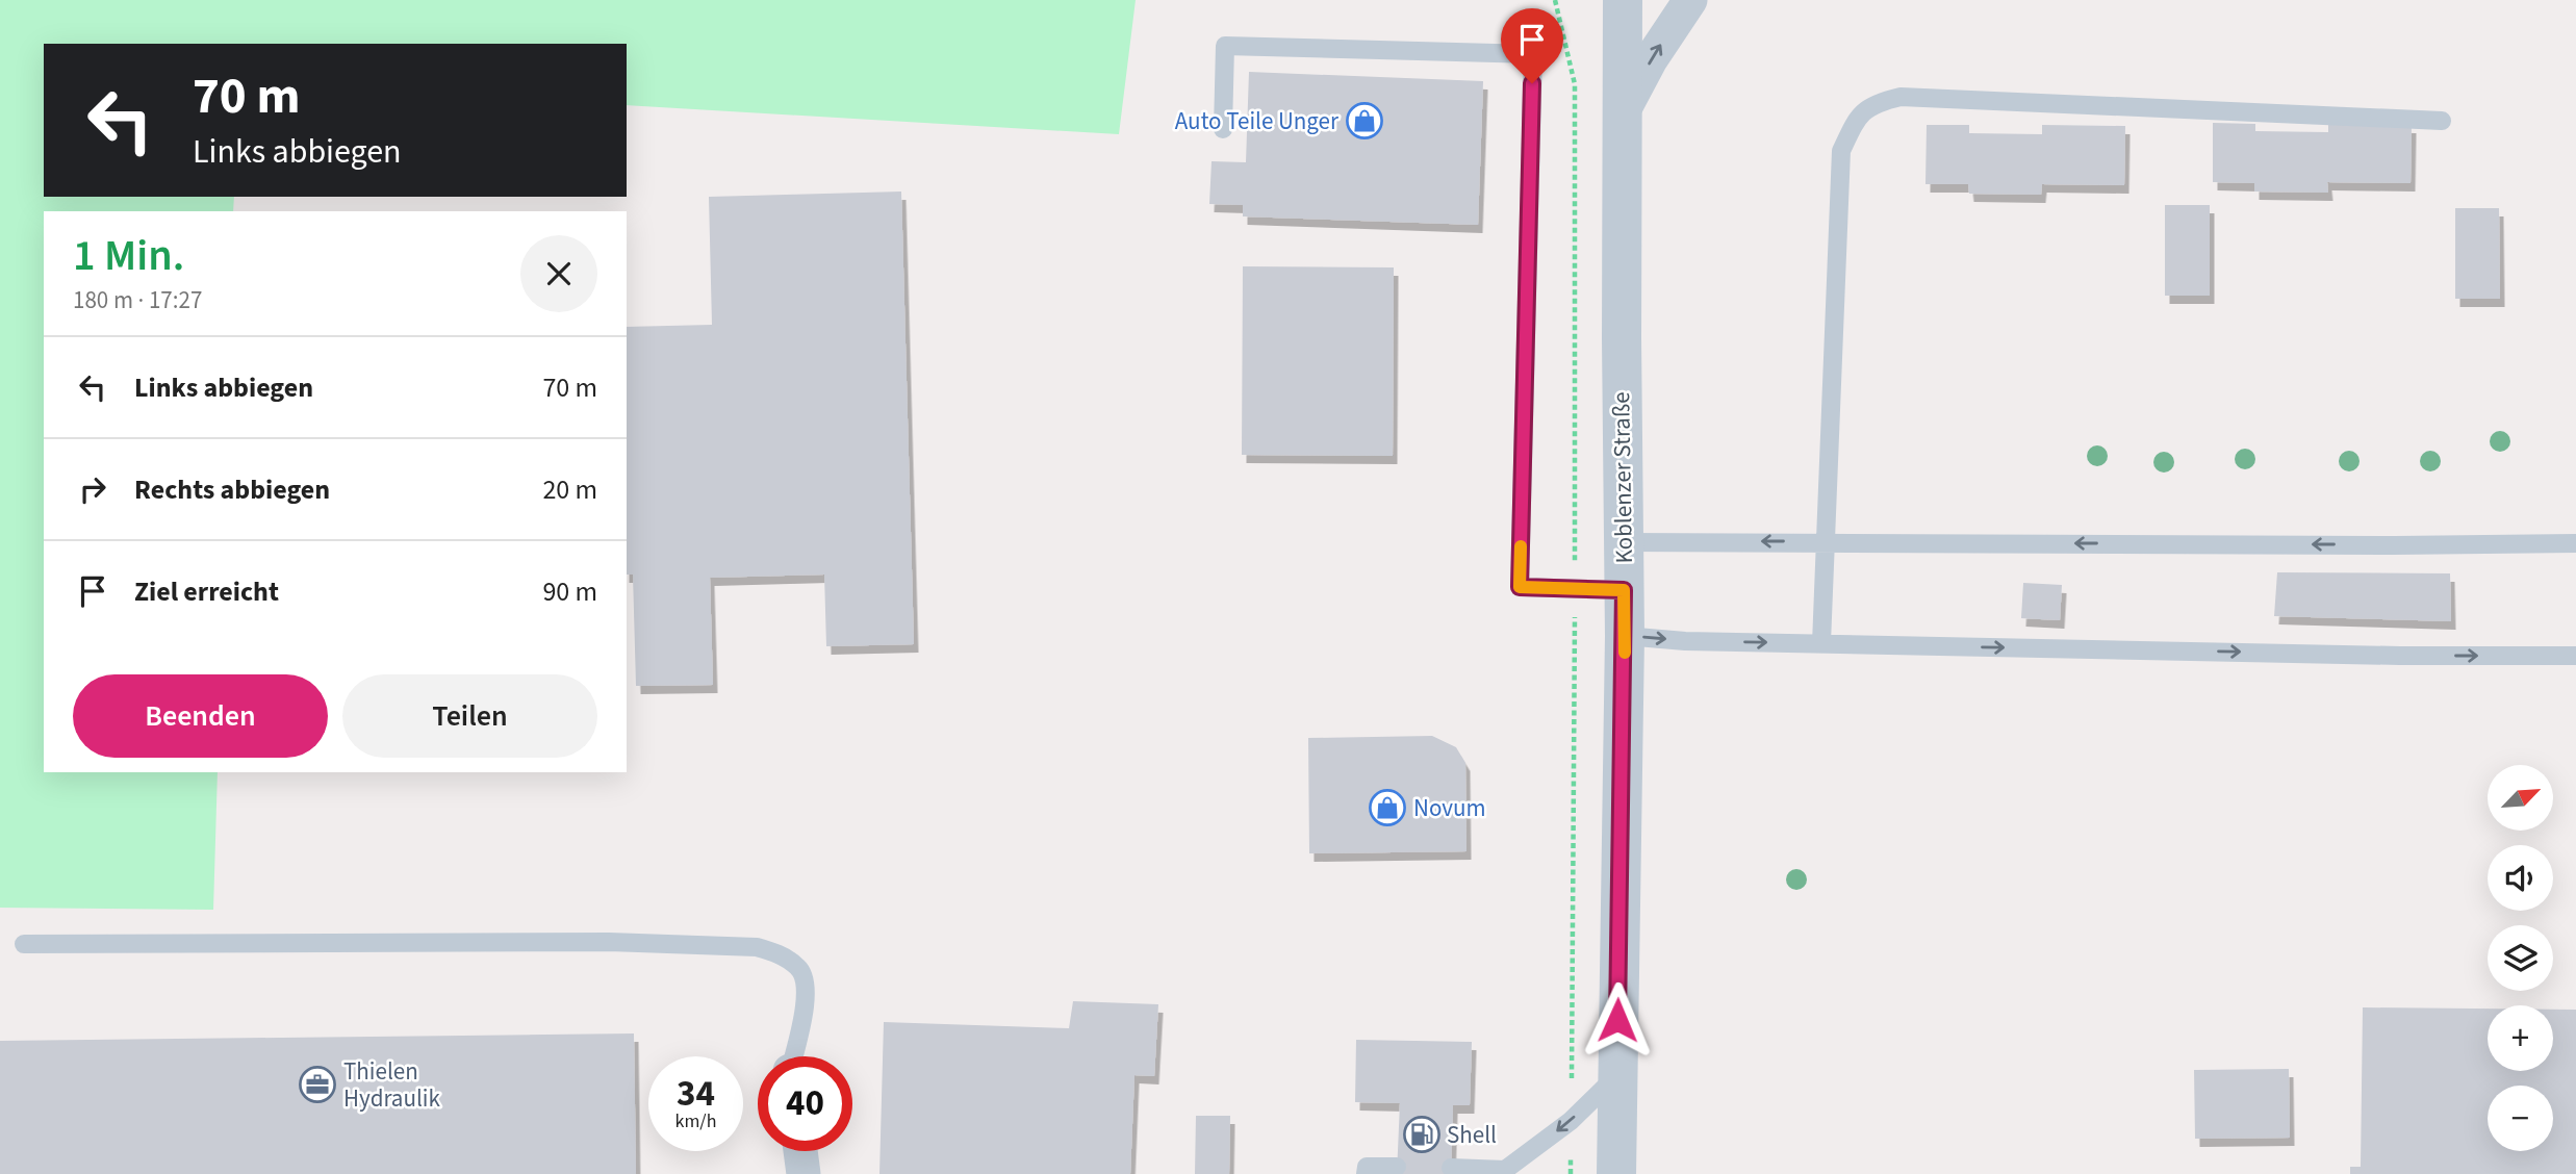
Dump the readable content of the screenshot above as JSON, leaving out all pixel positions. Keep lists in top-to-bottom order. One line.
{"streets":{"street":["Koblenzer Straße"]},"places":{"shop":["Auto Teile Unger","Novum"],"office":["Thielen Hydraulik"],"fuel station":["Shell"]},"north":"top right","page":{"turn":["70 m","Links abbiegen"],"heading":["1 Min.","180 m · 17:27"],"list":[{"name":"Links abbiegen","value":"70 m"},{"name":"Rechts abbiegen","value":"20 m"},{"name":"Ziel erreicht","value":"90 m"}],"buttons":["Beenden","Teilen"],"map_buttons":["+","−"],"speed":"34 km/h","limit":"40"}}
